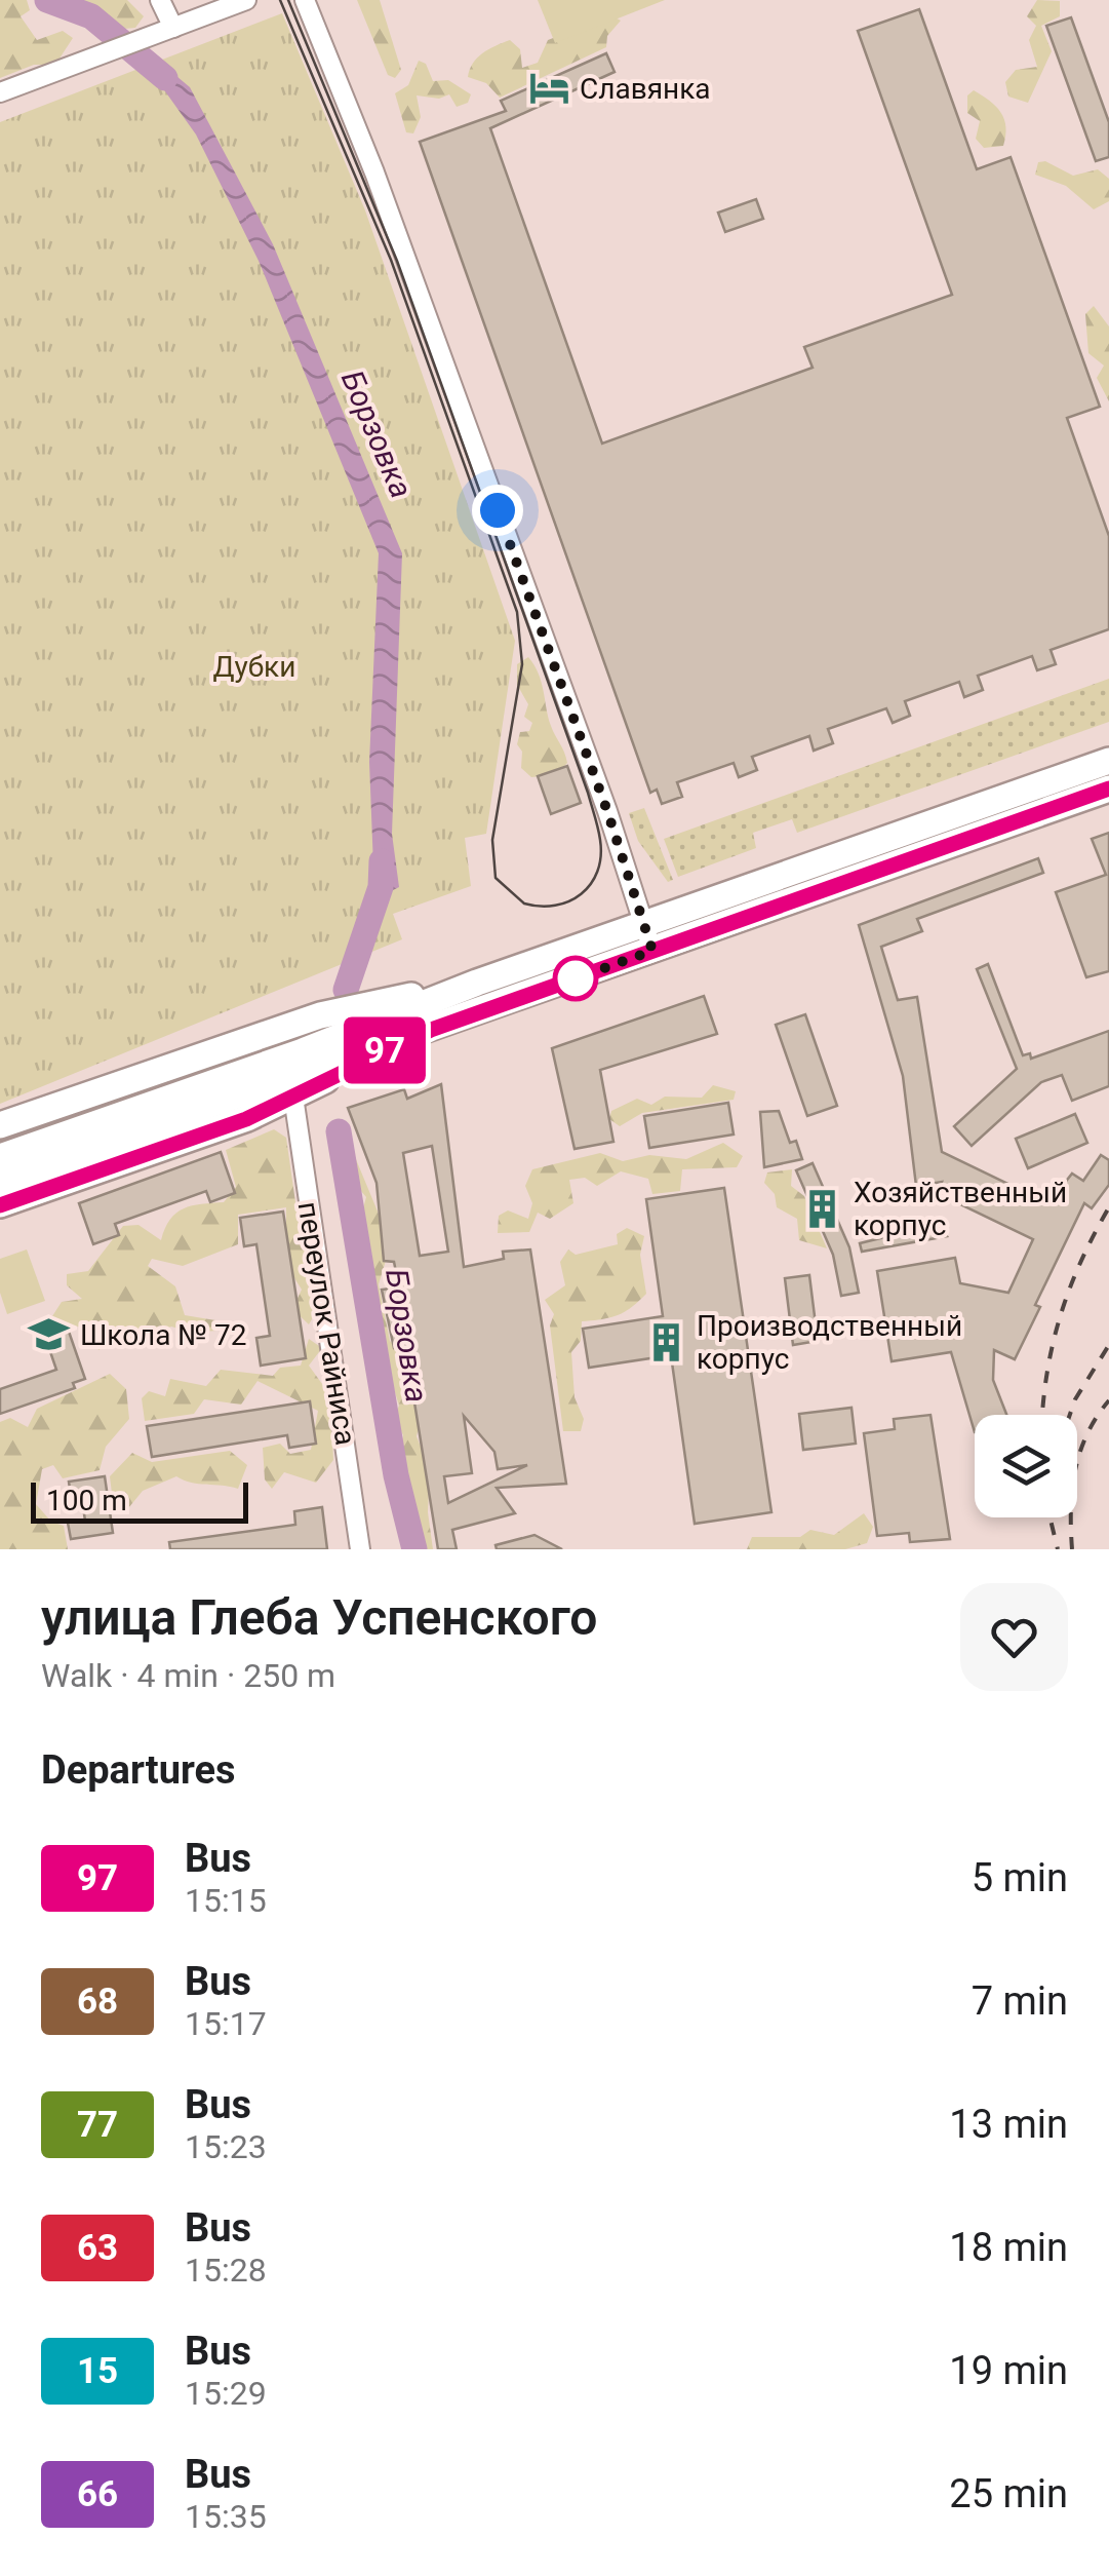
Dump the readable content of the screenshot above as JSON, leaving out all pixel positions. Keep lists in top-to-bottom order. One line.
{"streets":{"street":["переулок Райниса"]},"water":["Борзовка"],"parks":["Дубки"],"places":{"hotel":["Славянка"],"building":["Хозяйственный корпус","Производственный корпус"],"school or university":["Школа № 72"]},"lines":["bus line 97"],"scale_bar":"100 m","page":{"on_map":"97","scale":"100 m","heading":[["улица Глеба Успенского","Walk · 4 min · 250 m"],"Departures"],"list":[{"mark":"97","name":"Bus","note":"15:15","value":"5 min"},{"mark":"68","name":"Bus","note":"15:17","value":"7 min"},{"mark":"77","name":"Bus","note":"15:23","value":"13 min"},{"mark":"63","name":"Bus","note":"15:28","value":"18 min"},{"mark":"15","name":"Bus","note":"15:29","value":"19 min"},{"mark":"66","name":"Bus","note":"15:35","value":"25 min"}]}}
